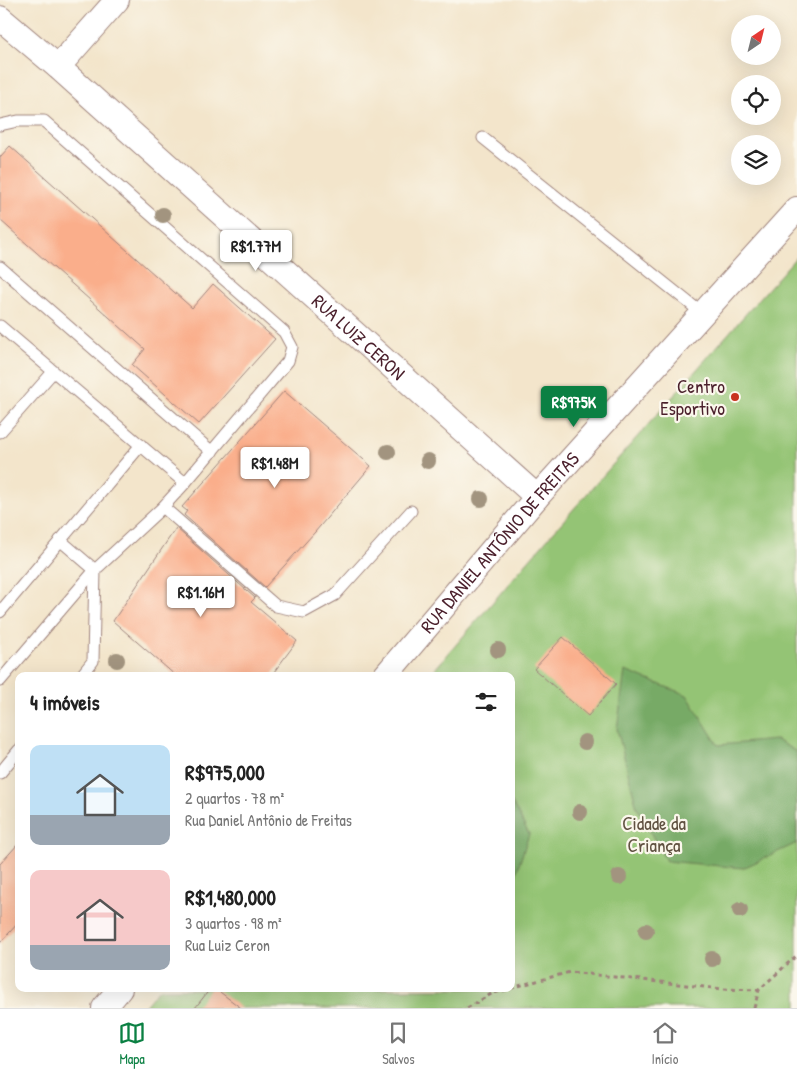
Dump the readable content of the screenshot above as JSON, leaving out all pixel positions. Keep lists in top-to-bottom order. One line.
{"streets":{"street":["RUA LUIZ CERON","RUA DANIEL ANTÔNIO DE FREITAS"]},"crossings":[["RUA LUIZ CERON","RUA DANIEL ANTÔNIO DE FREITAS"]],"parks":["Cidade da Criança"],"places":["Centro Esportivo"],"north":"top right","page":{"price":["R$1.77M","R$975K","R$1.48M","R$1.16M"],"heading":"4 imóveis","list":[{"name":"R$975,000","note":"2 quartos · 78 m² · Rua Daniel Antônio de Freitas"},{"name":"R$1,480,000","note":"3 quartos · 98 m² · Rua Luiz Ceron"}],"tabs":["Mapa","Salvos","Início"]}}
